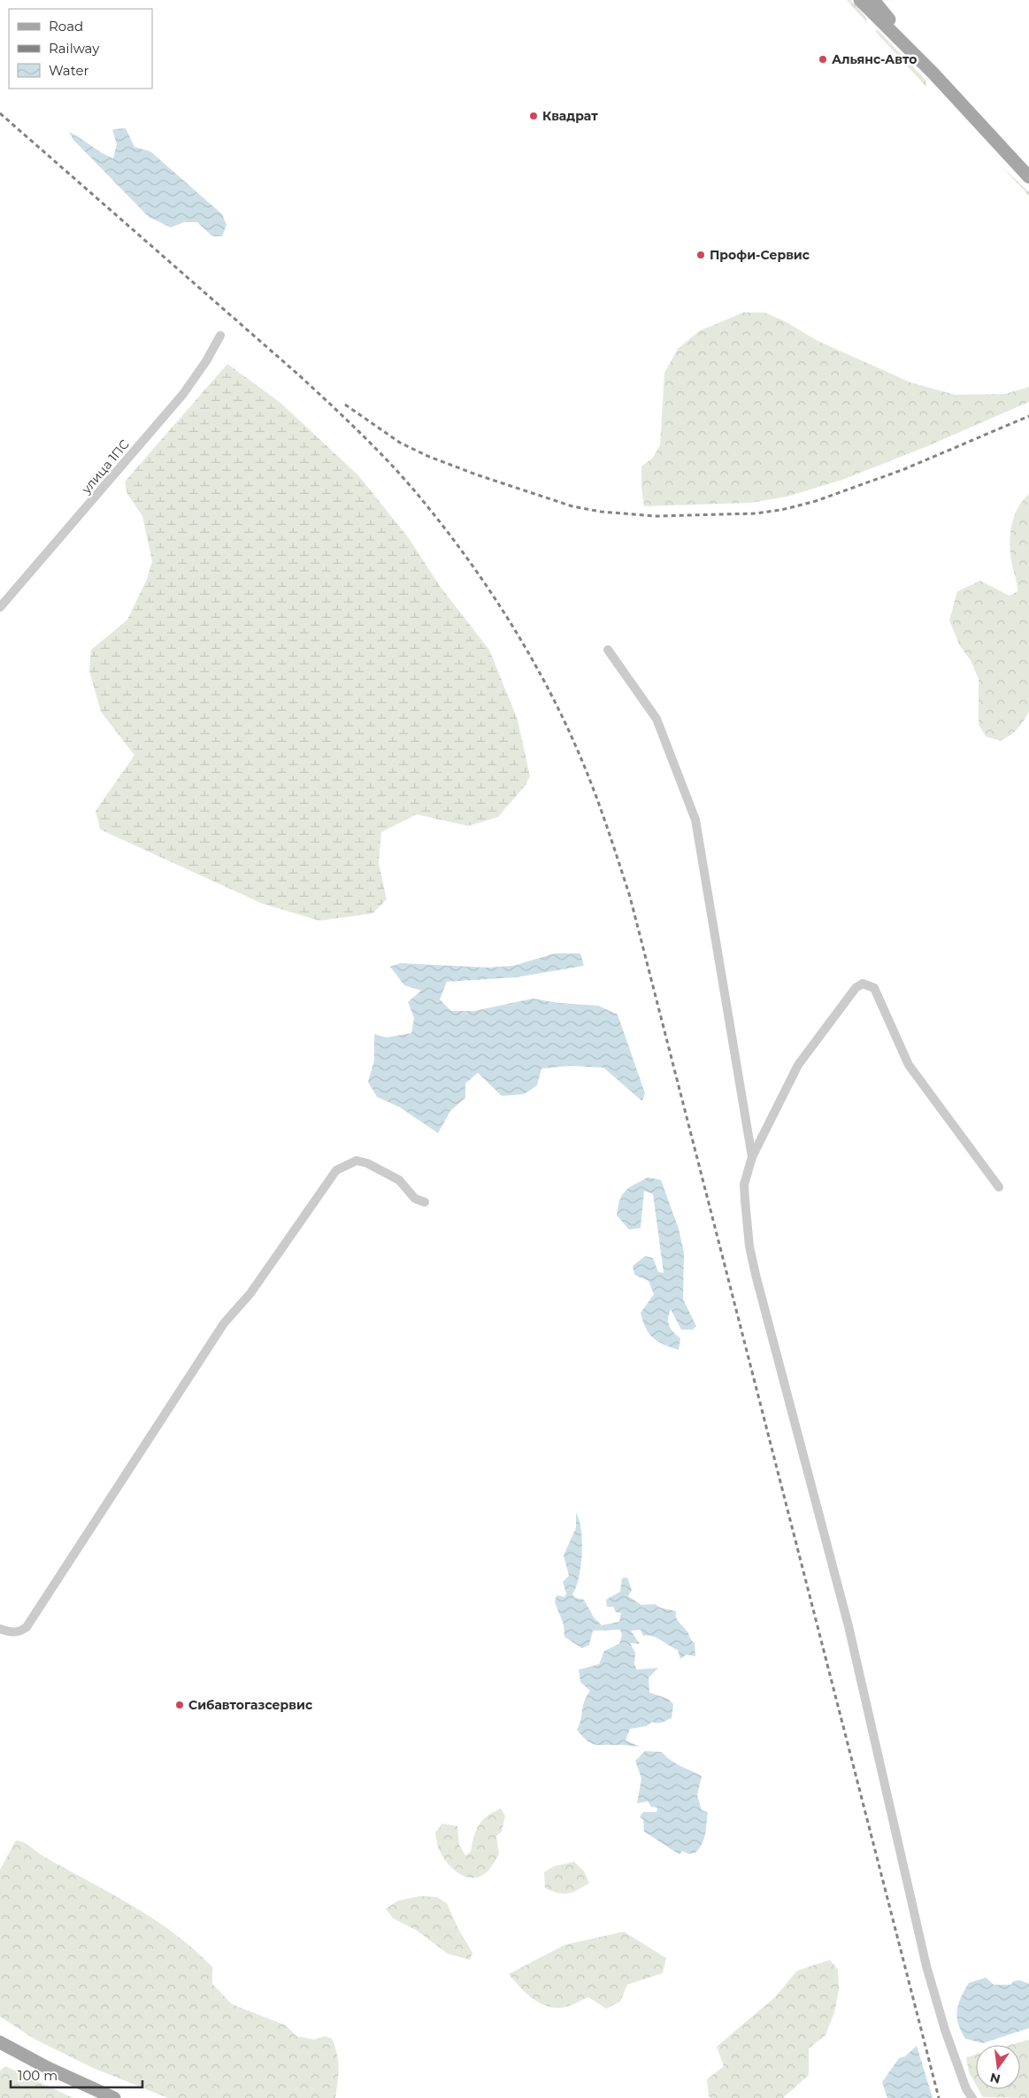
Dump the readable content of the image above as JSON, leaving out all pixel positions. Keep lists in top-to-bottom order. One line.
{"streets":{"street":["улица 1ПС"]},"places":["Альянс-Авто","Квадрат","Профи-Сервис","Сибавтогазсервис"],"legend":["Road","Railway","Water"],"scale_bar":"100 m","north":"bottom"}
